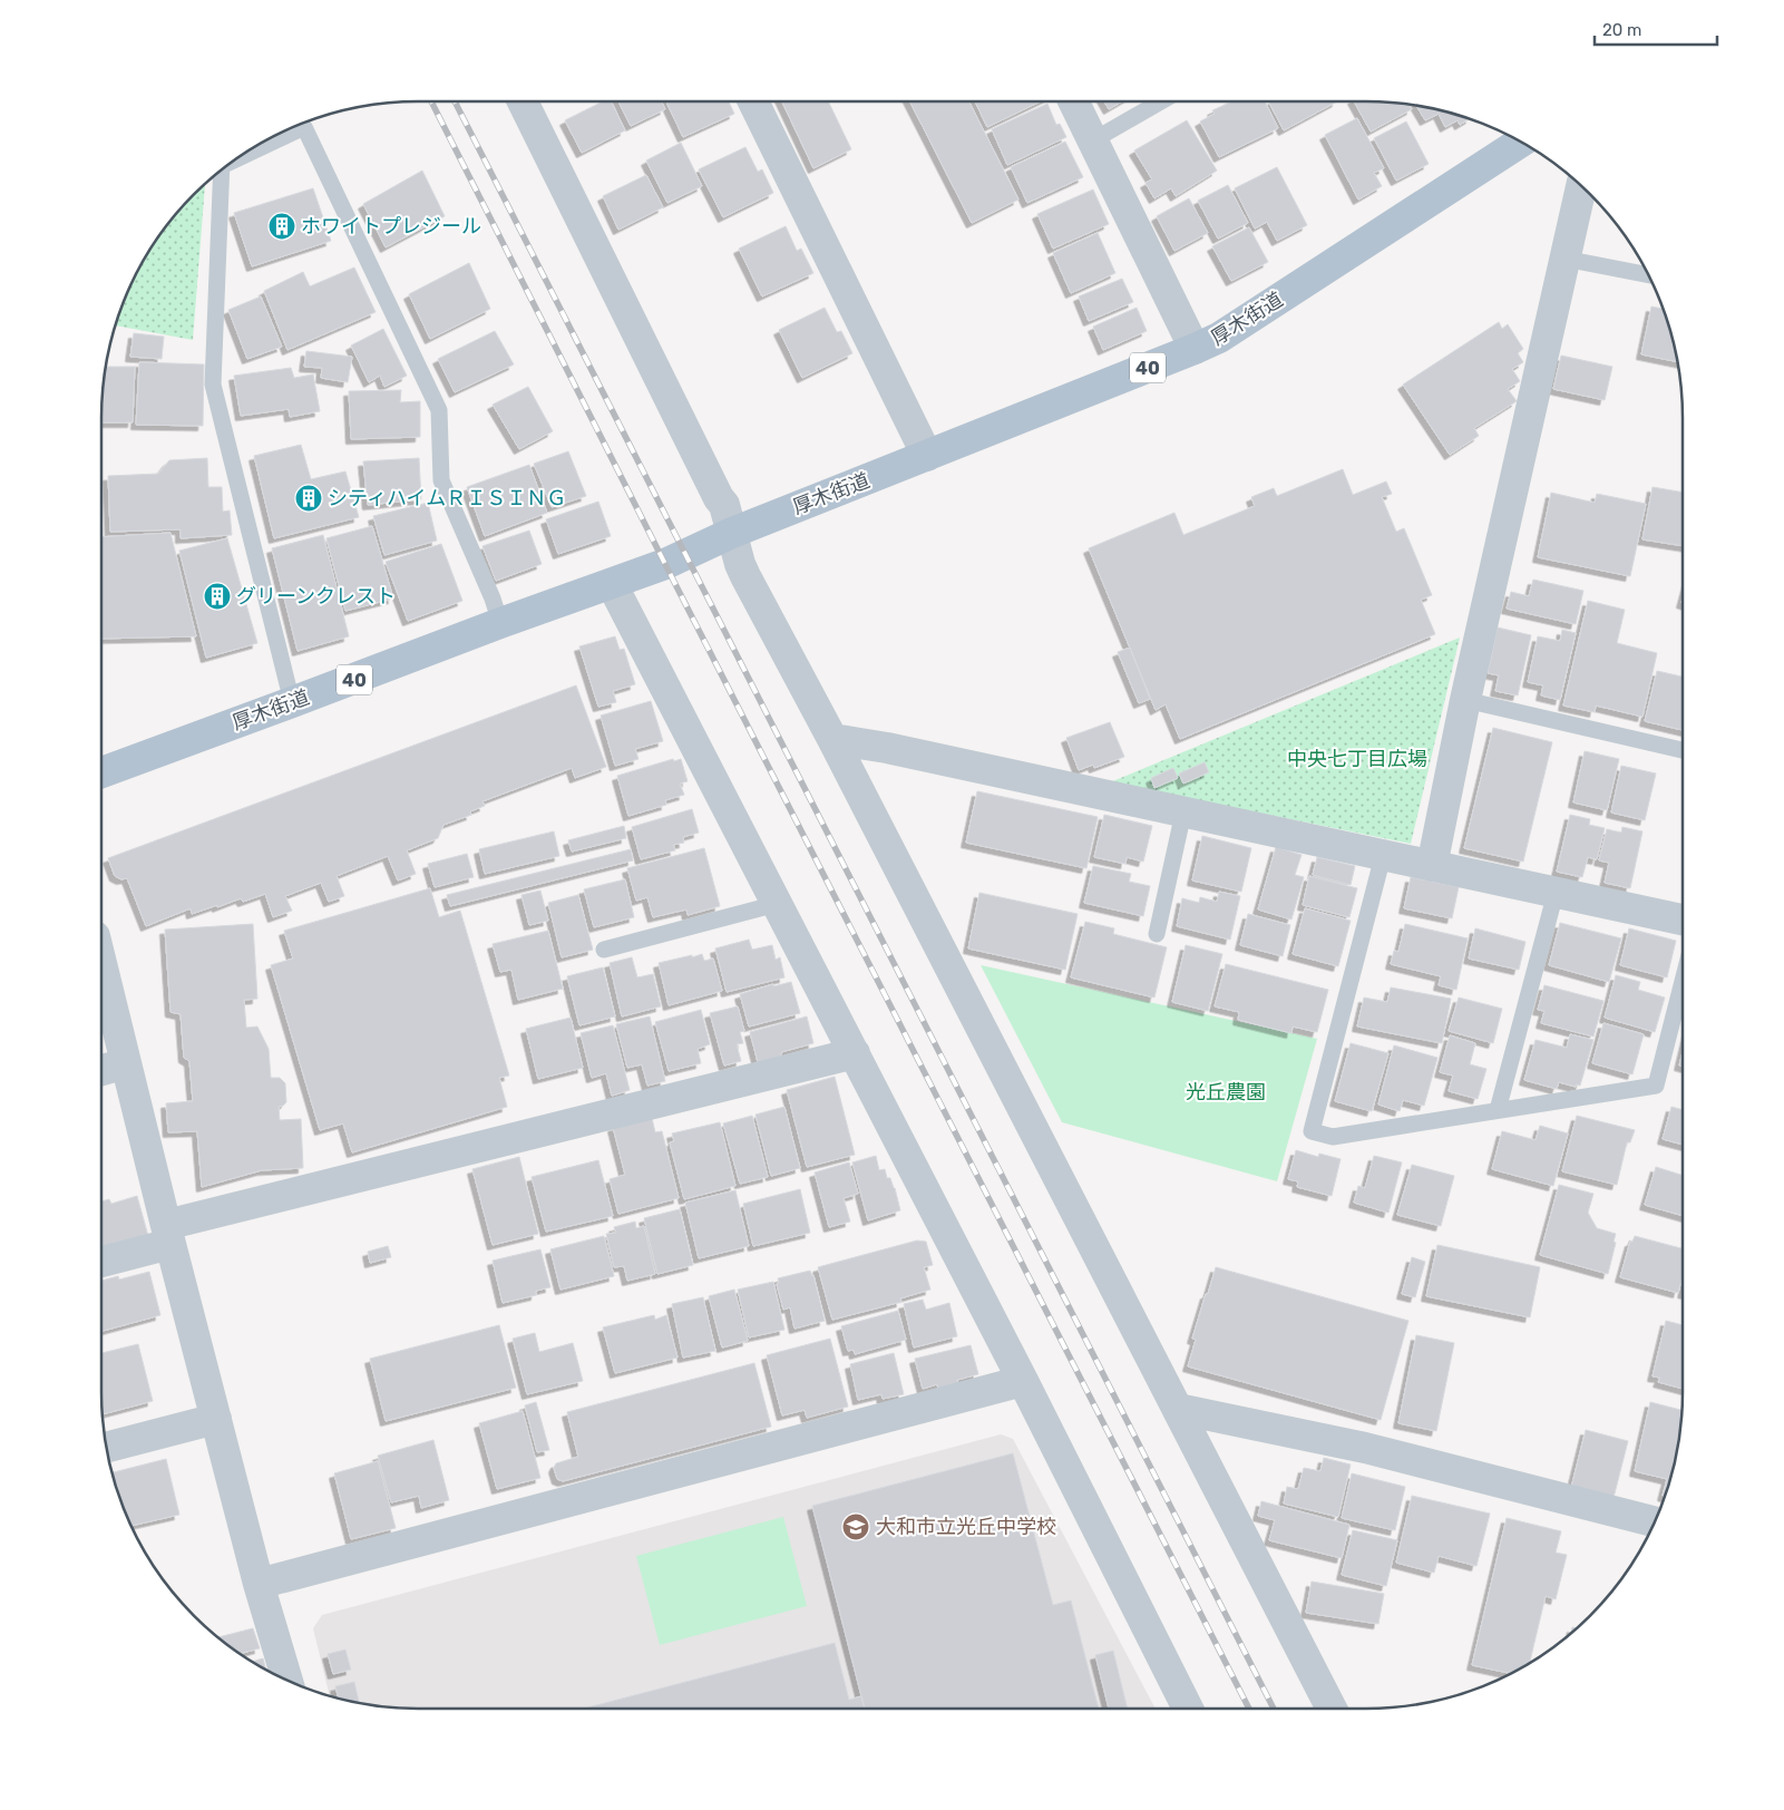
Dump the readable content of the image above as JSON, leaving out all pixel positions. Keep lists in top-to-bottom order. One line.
{"streets":{"main road":["厚木街道","40"]},"parks":["中央七丁目広場","光丘農園"],"places":{"building":["ホワイトプレジール","シティハイムＲＩＳＩＮＧ","グリーンクレスト"],"school or university":["大和市立光丘中学校"]},"scale_bar":"20 m"}
